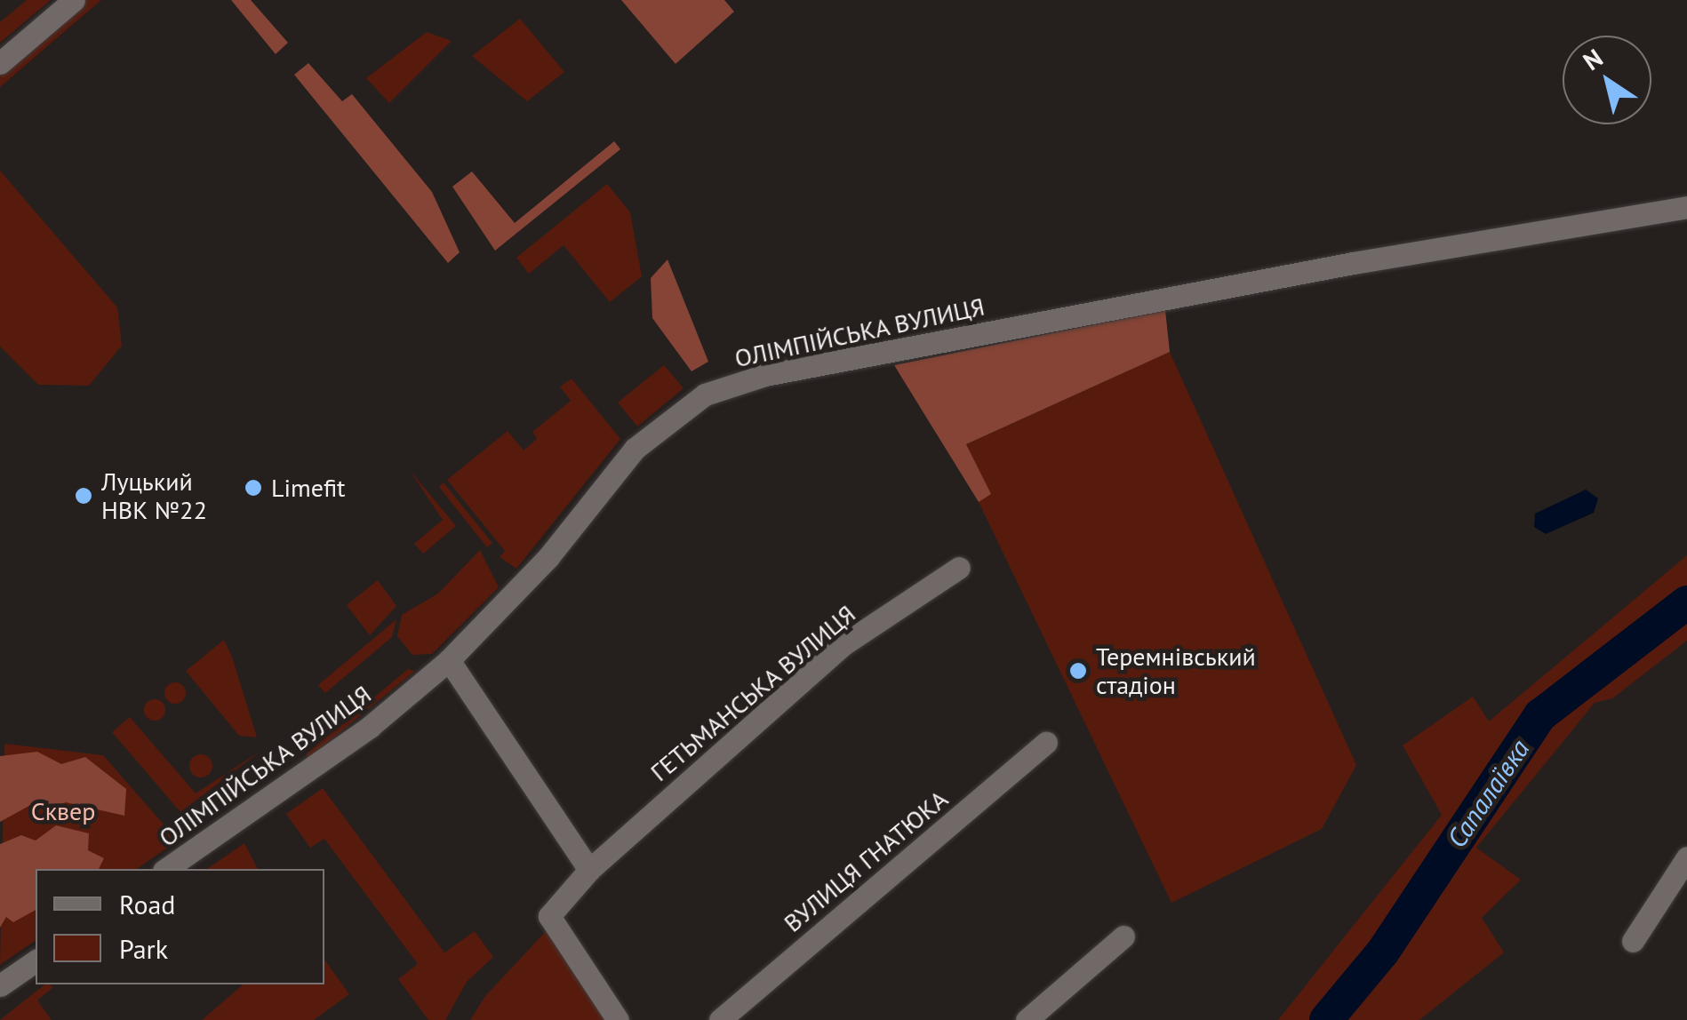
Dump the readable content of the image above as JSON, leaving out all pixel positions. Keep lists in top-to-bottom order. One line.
{"streets":{"street":["ОЛІМПІЙСЬКА ВУЛИЦЯ","ГЕТЬМАНСЬКА ВУЛИЦЯ","ВУЛИЦЯ ГНАТЮКА"]},"water":["Сапалаївка"],"parks":["Сквер"],"places":["Limefit","Луцький НВК №22","Теремнівський стадіон"],"legend":["Road","Park"],"north":"top left"}
